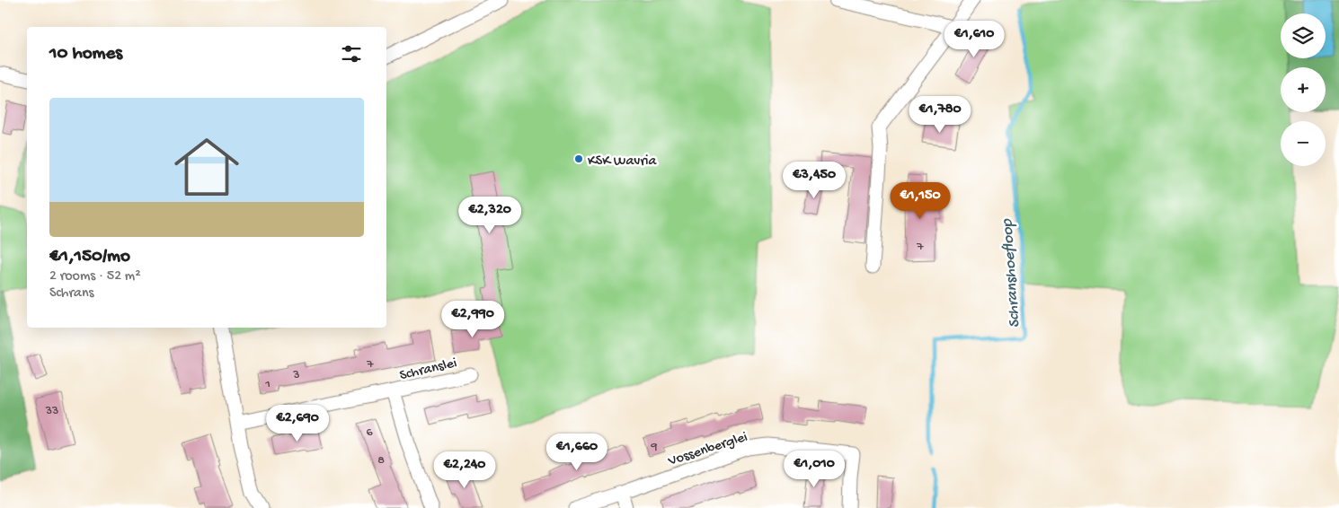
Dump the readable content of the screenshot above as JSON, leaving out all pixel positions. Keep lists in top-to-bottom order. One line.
{"streets":{"street":["Schranslei","Vossenberglei"]},"water":["Schranshoefloop"],"places":["KSK Wavria"],"house_numbers":["7","7","3","1","33","6","9","8"],"page":{"map_buttons":["+","−"],"price":["€1,610","€1,780","€3,450","€1,150","€2,320","€2,990","€2,690","€1,660","€1,010","€2,240"],"heading":"10 homes","list":[{"name":"€1,150/mo","note":"2 rooms · 52 m² · Schrans"}]}}
